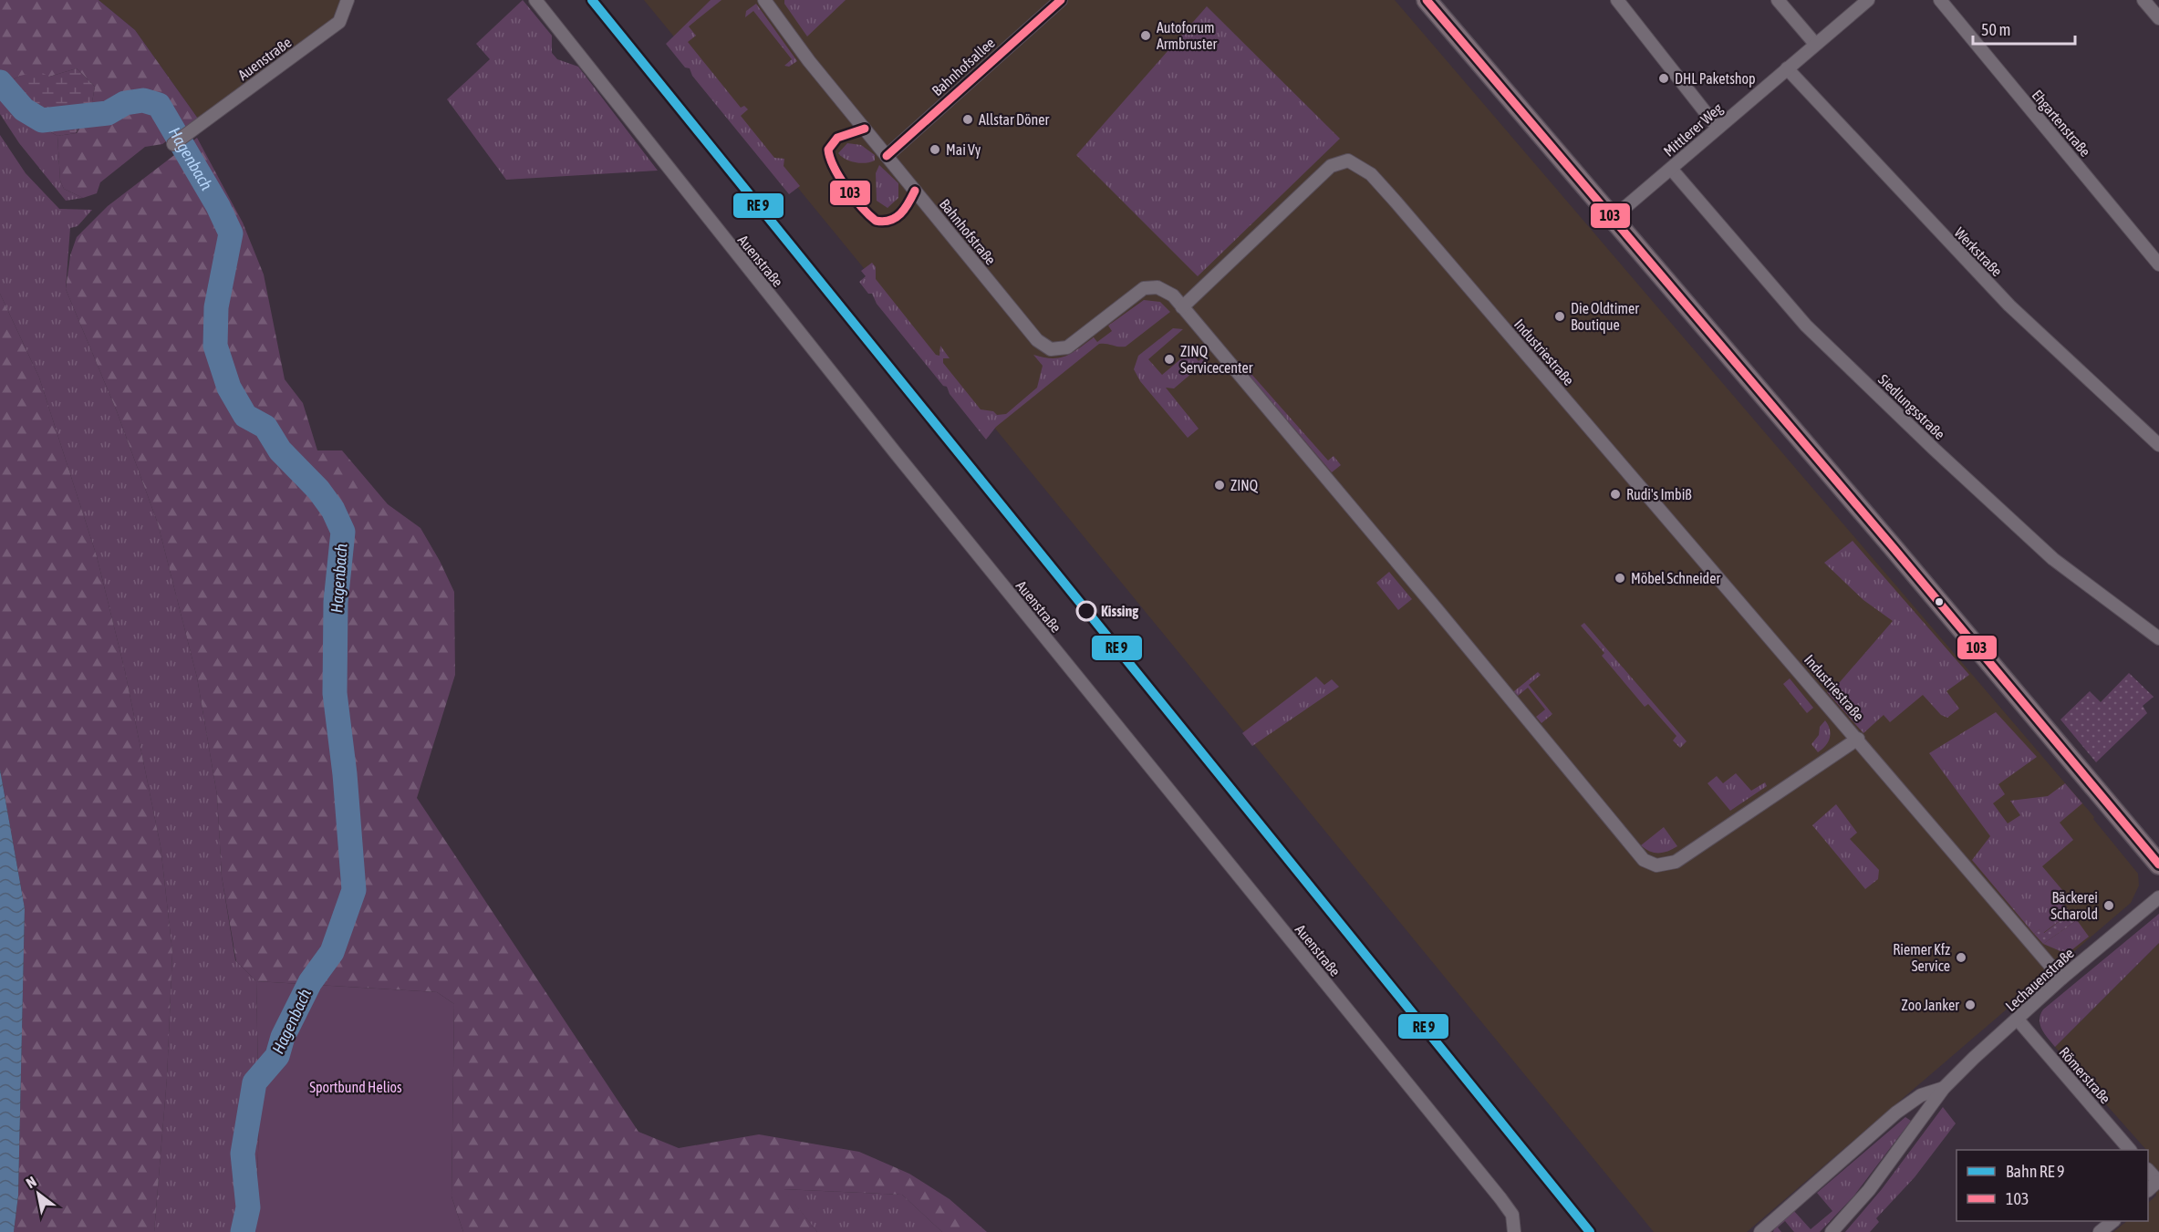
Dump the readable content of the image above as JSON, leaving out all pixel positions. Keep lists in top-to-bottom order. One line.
{"streets":{"street":["Auenstraße","Bahnhofsallee","Ehgartenstraße","Mittlerer Weg","Bahnhofstraße","Werkstraße","Industriestraße","Siedlungsstraße","Lechauenstraße","Römerstraße"]},"crossings":[["Bahnhofsallee","Bahnhofstraße"],["Mittlerer Weg","Werkstraße"],["Mittlerer Weg","Siedlungsstraße"],["Bahnhofstraße","Industriestraße"],["Industriestraße","Lechauenstraße"],["Lechauenstraße","Römerstraße"]],"water":["Hagenbach"],"parks":["Sportbund Helios"],"places":["Autoforum Armbruster","DHL Paketshop","Allstar Döner","Mai Vy","Die Oldtimer Boutique","ZINQ Servicecenter","ZINQ","Rudi's Imbiß","Möbel Schneider","Kissing","Bäckerei Scharold","Riemer Kfz Service","Zoo Janker"],"lines":["transit line 103"],"legend":["Bahn RE 9","103"],"scale_bar":"50 m","north":"top left"}
